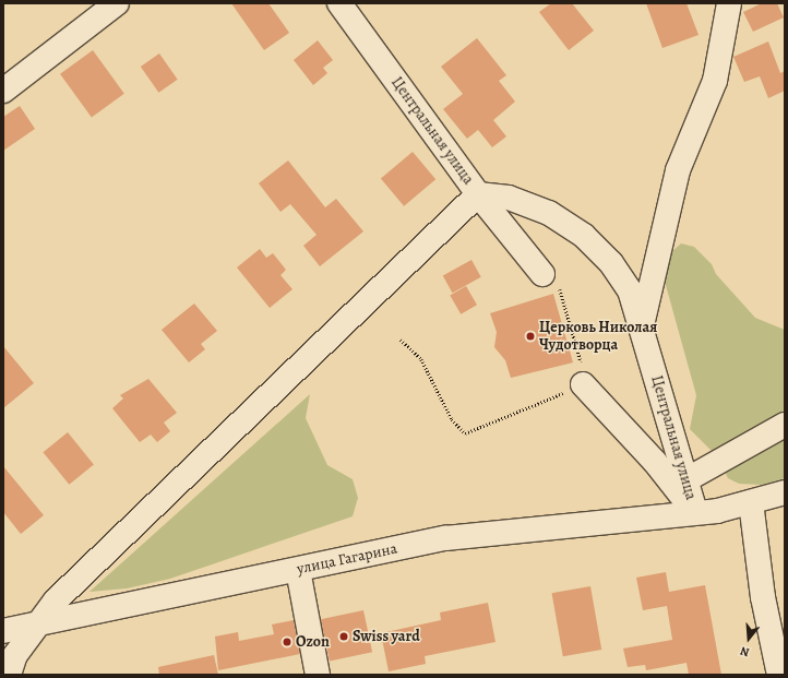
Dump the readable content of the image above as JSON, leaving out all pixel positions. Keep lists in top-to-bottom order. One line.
{"streets":{"street":["Центральная улица","улица Гагарина"]},"crossings":[["Центральная улица","улица Гагарина"]],"places":["Церковь Николая Чудотворца","Swiss yard","Ozon"],"north":"bottom"}
